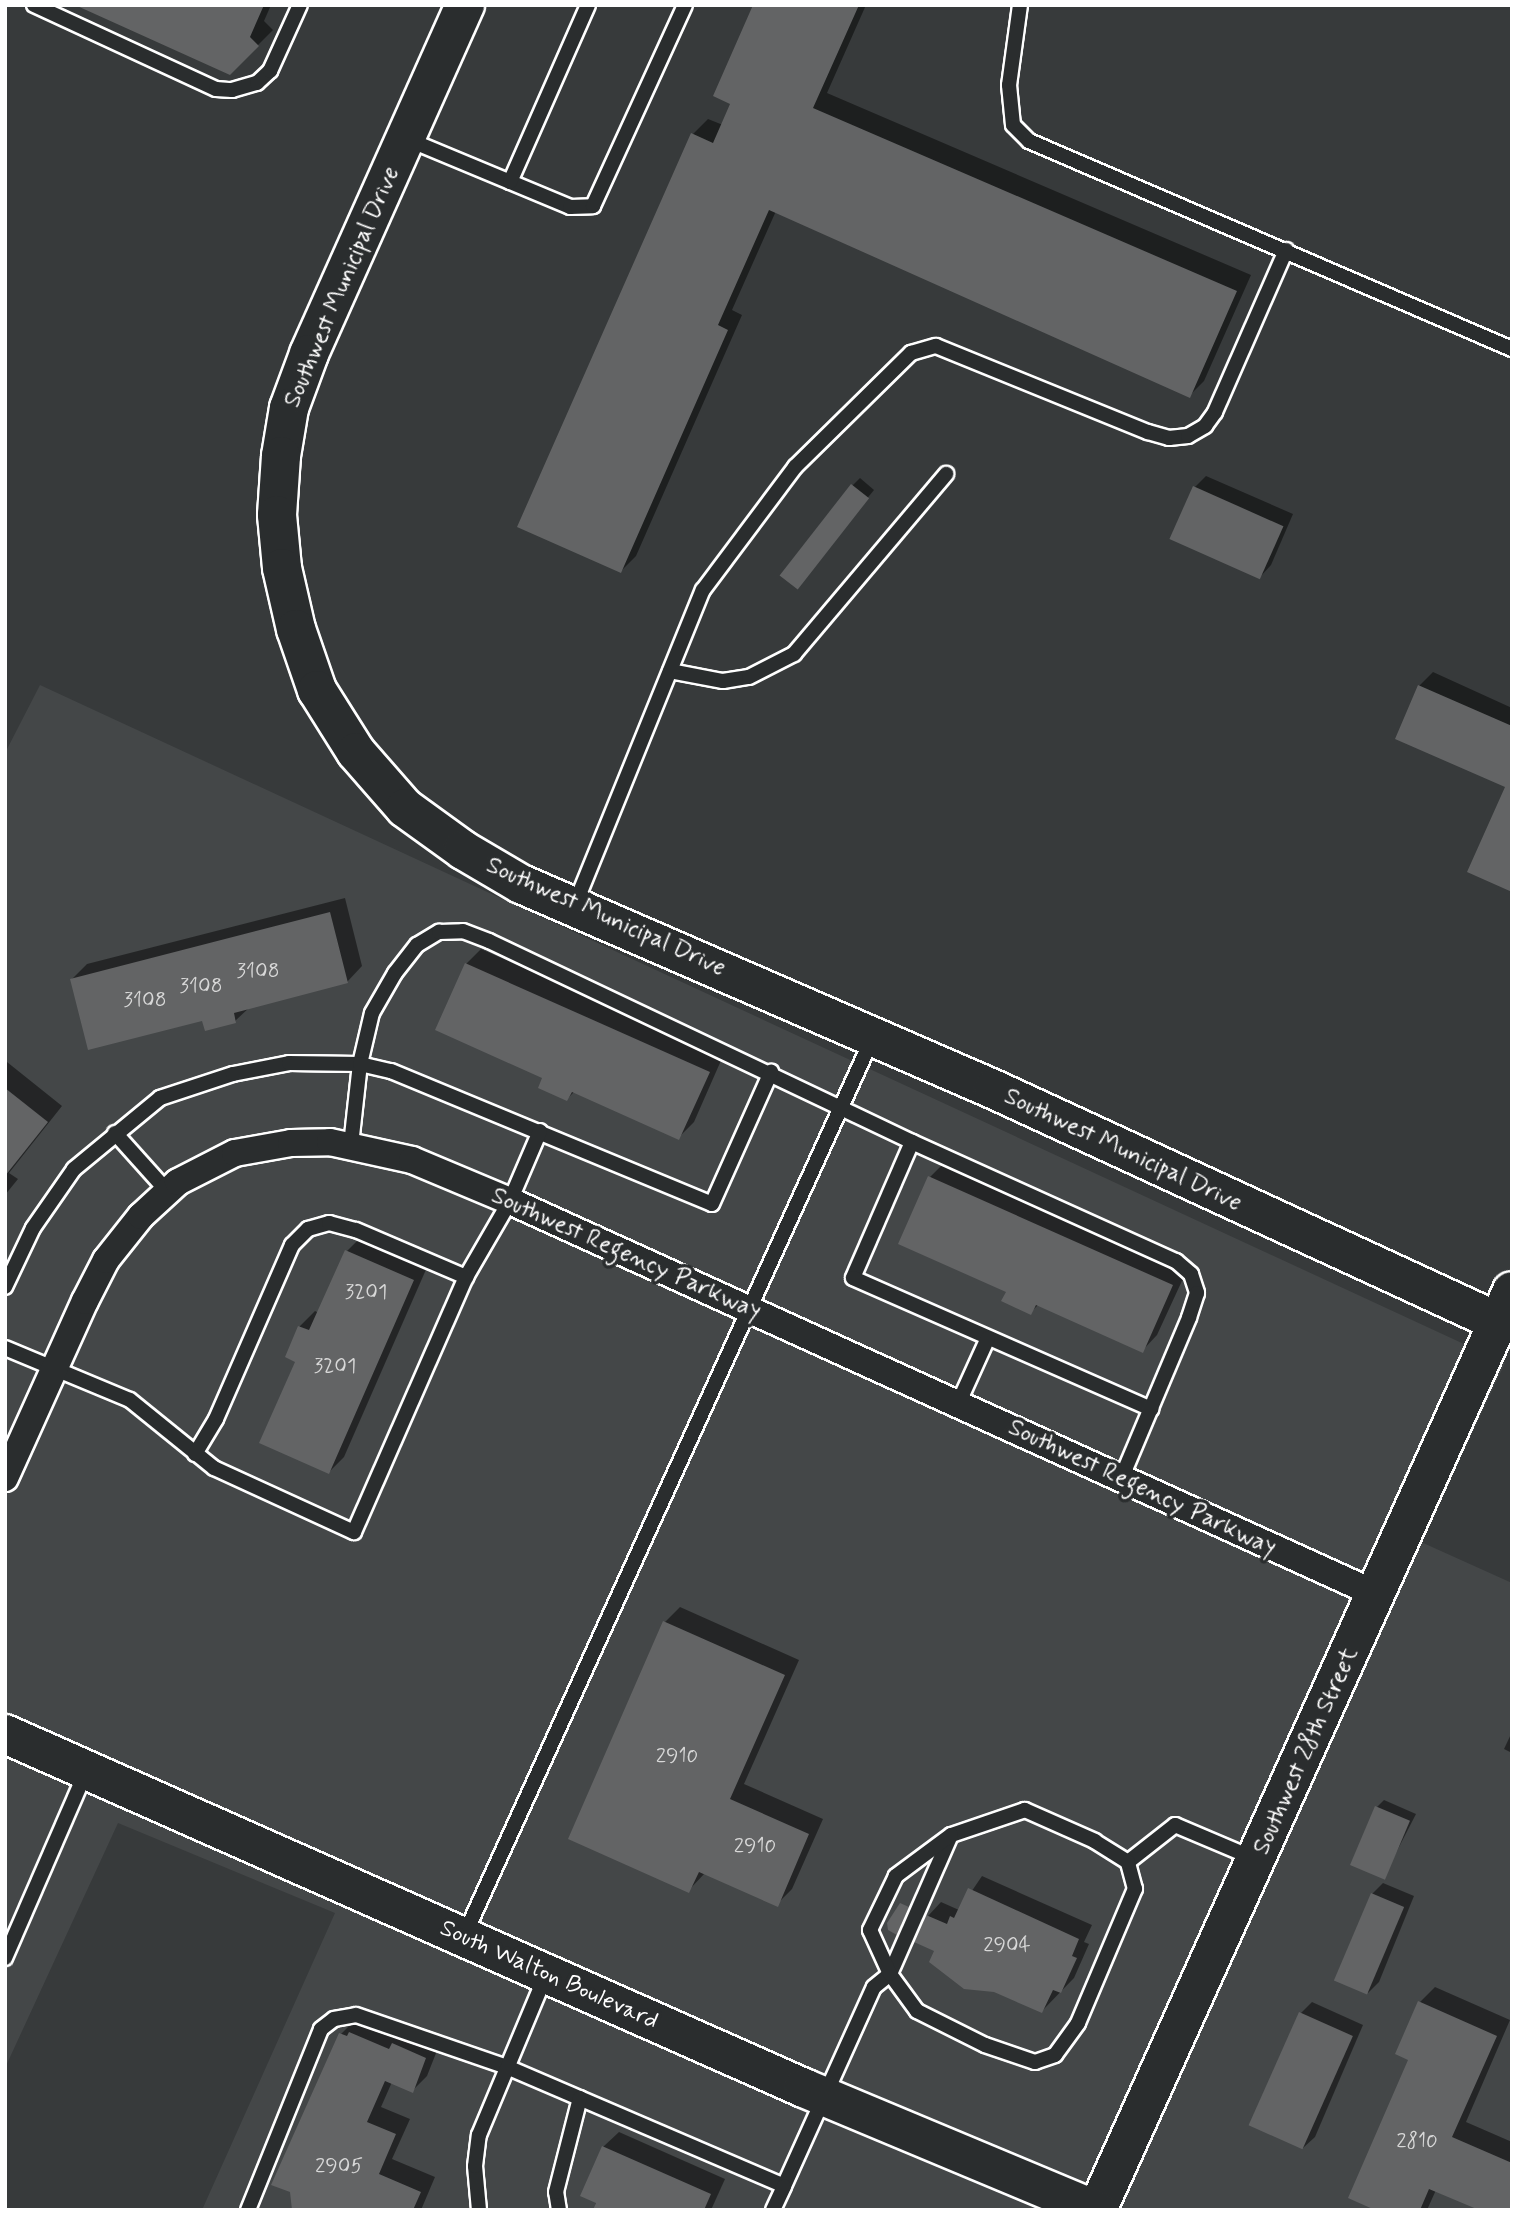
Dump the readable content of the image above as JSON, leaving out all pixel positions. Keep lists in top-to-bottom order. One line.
{"streets":{"street":["Southwest Municipal Drive","Southwest Regency Parkway","Southwest 28th Street","South Walton Boulevard"]},"crossings":[["Southwest Municipal Drive","Southwest 28th Street"],["Southwest Regency Parkway","Southwest 28th Street"],["Southwest 28th Street","South Walton Boulevard"]],"house_numbers":["3108","3108","3108","3201","3201","2910","2910","2904","2810","2905"]}
